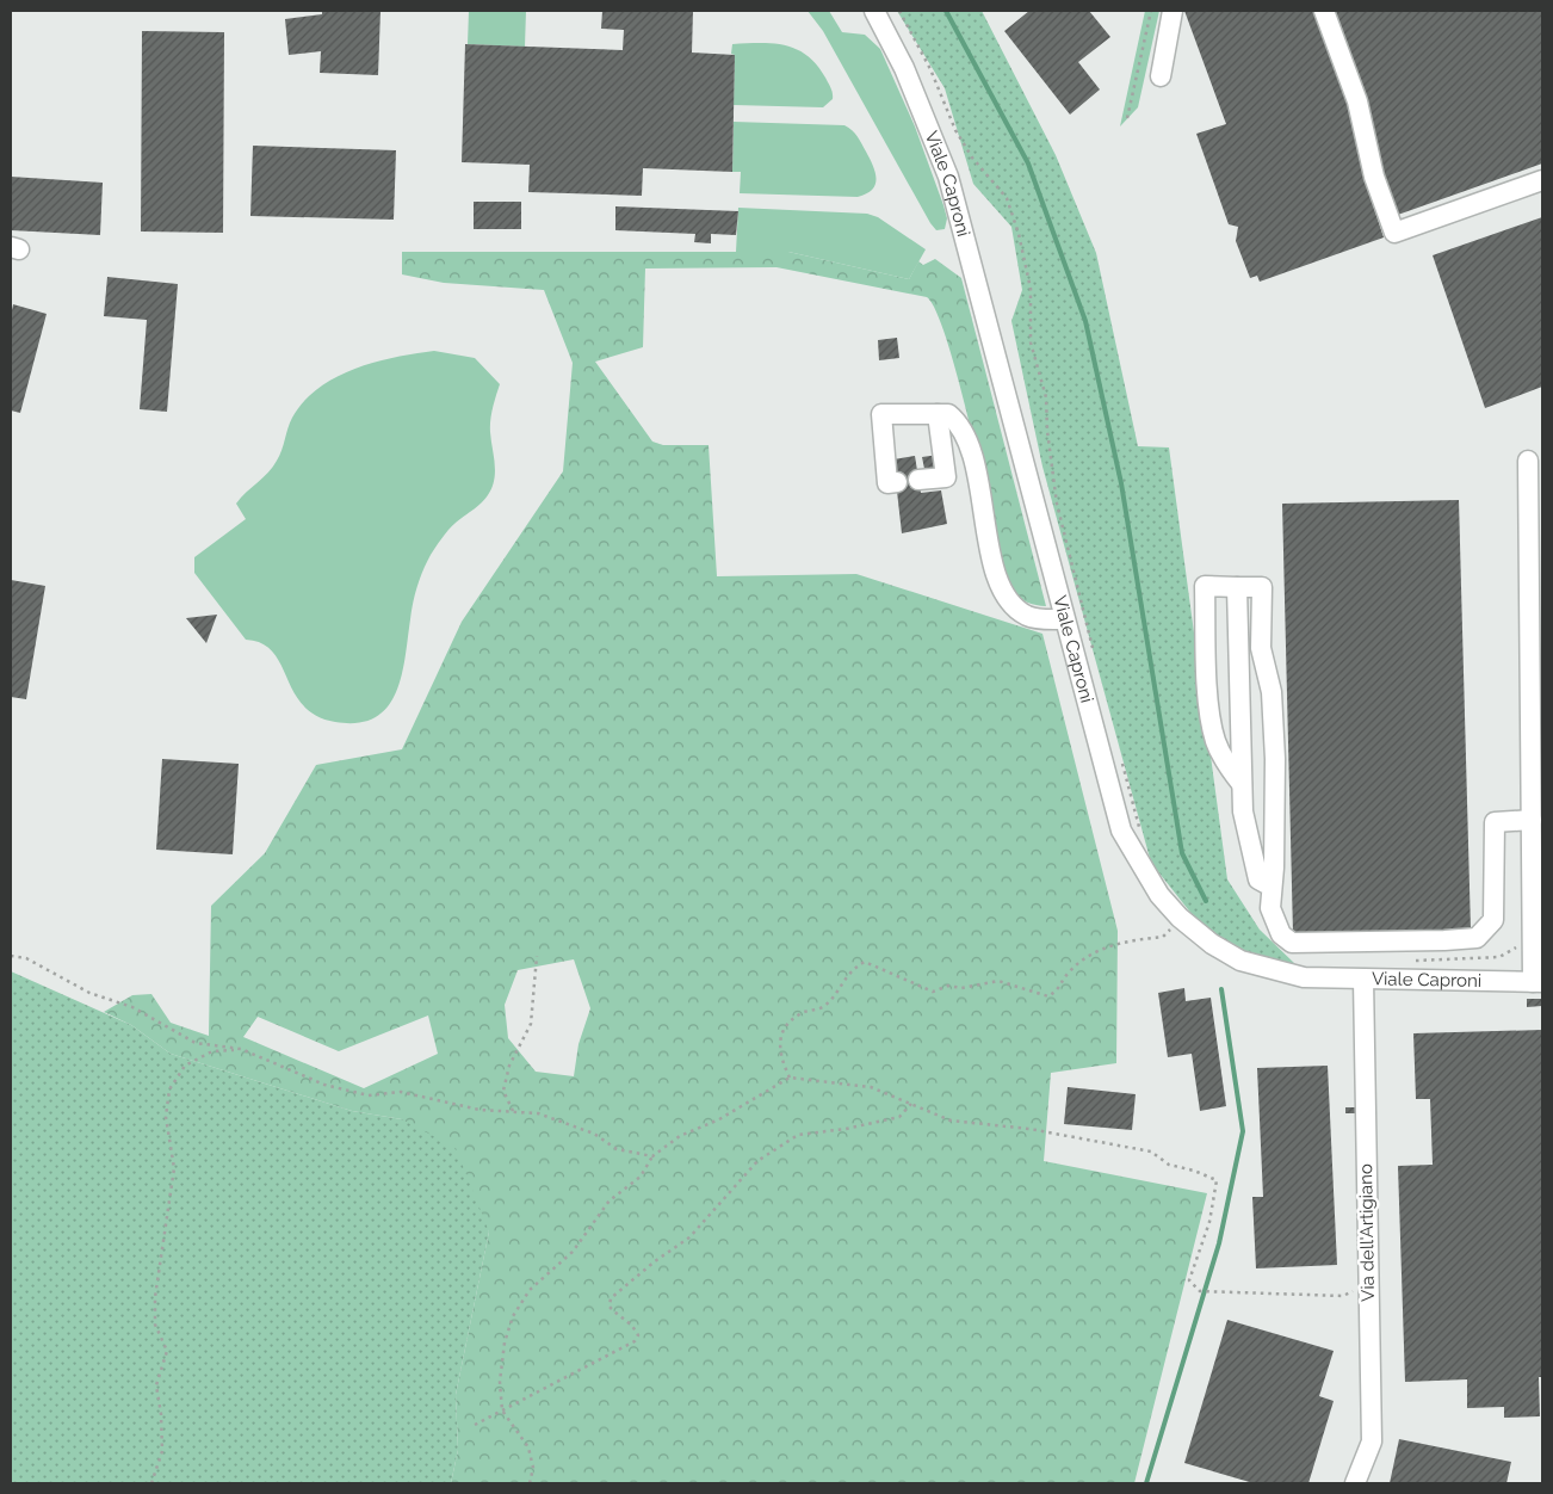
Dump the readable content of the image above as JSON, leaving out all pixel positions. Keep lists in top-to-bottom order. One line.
{"streets":{"street":["Viale Caproni","Via dell'Artigiano"]},"crossings":[["Viale Caproni","Via dell'Artigiano"]]}
